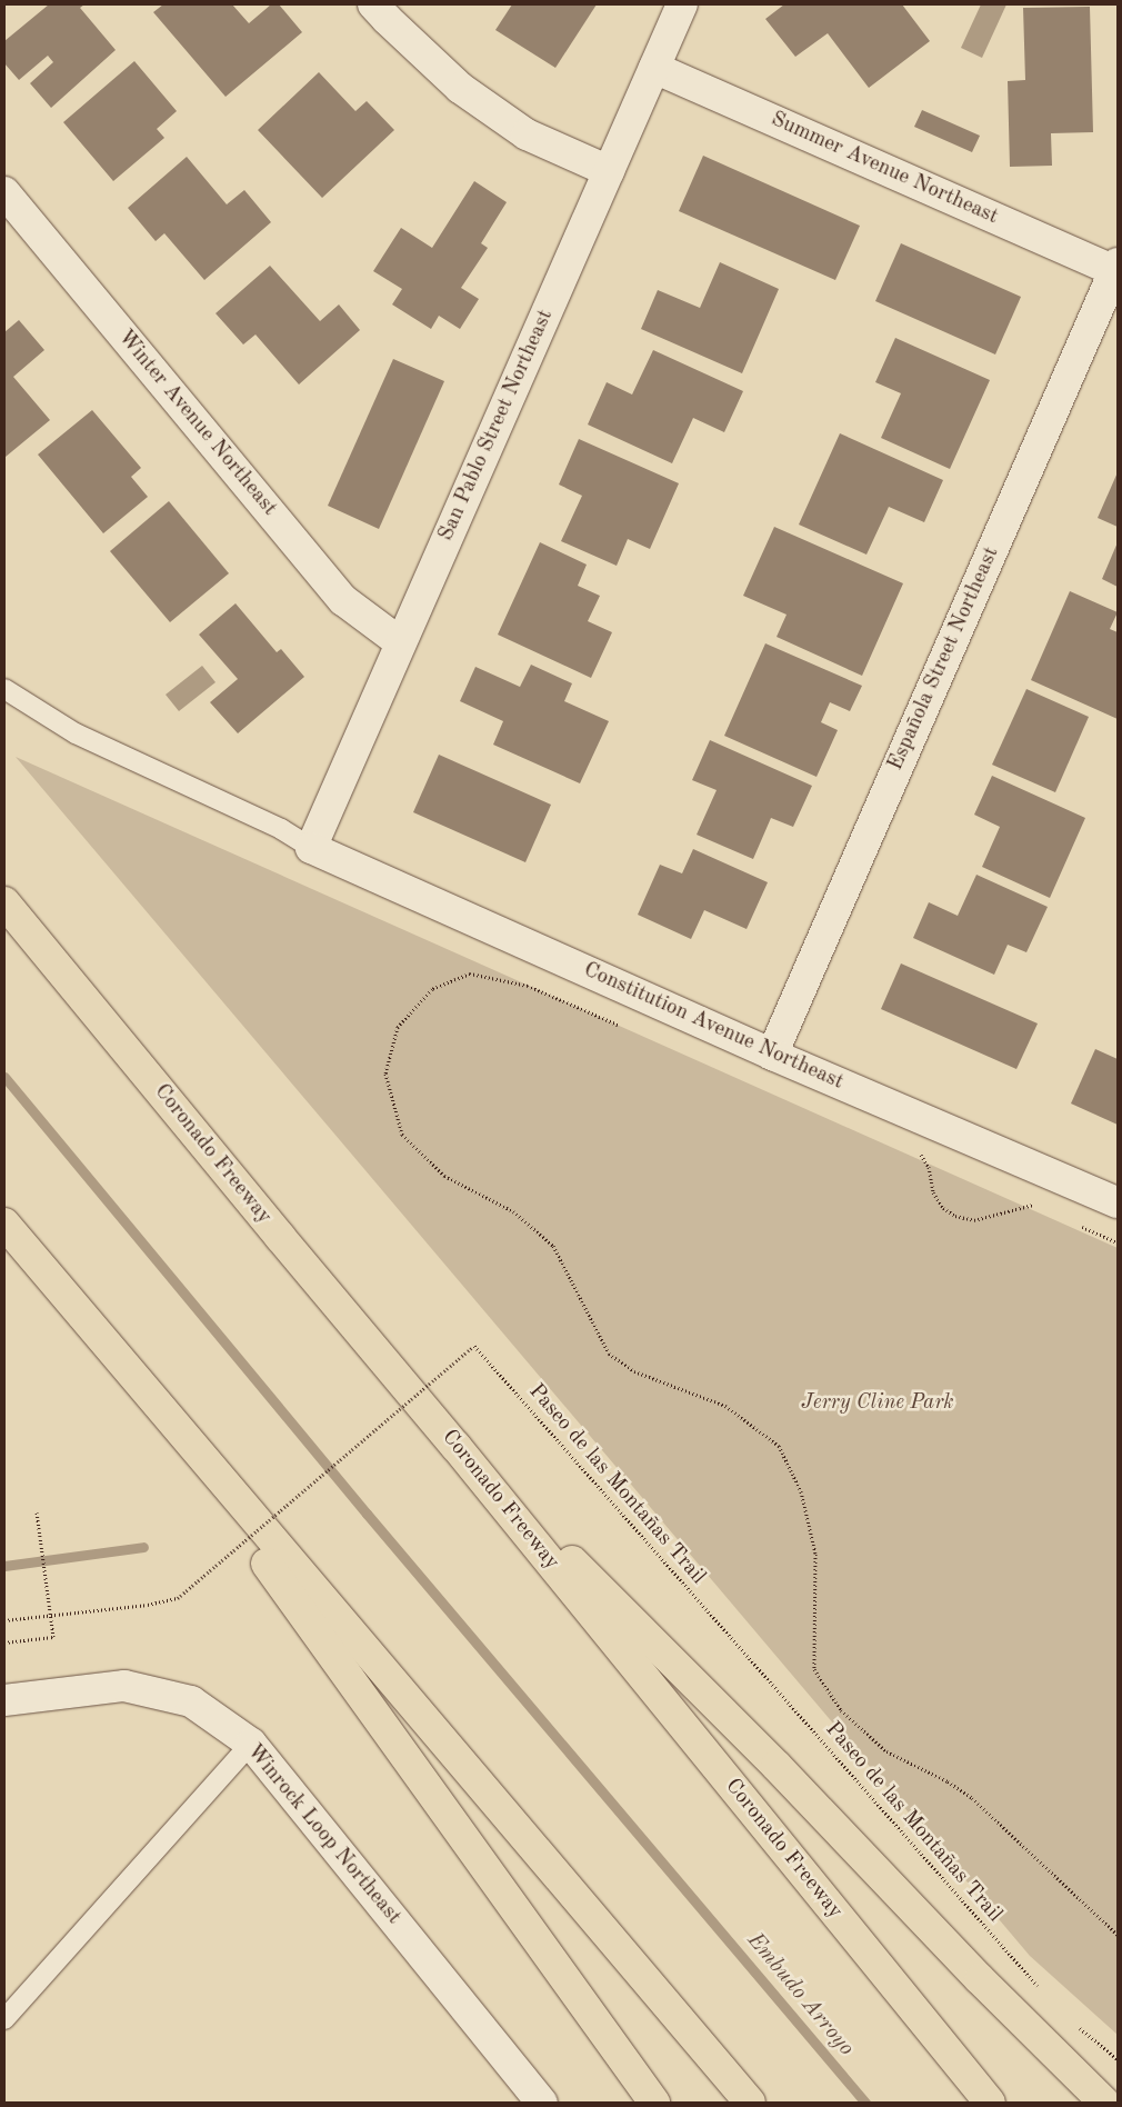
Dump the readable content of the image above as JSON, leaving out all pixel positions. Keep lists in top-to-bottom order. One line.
{"streets":{"highway":["Coronado Freeway"],"street":["Summer Avenue Northeast","Winter Avenue Northeast","San Pablo Street Northeast","Española Street Northeast","Constitution Avenue Northeast","Winrock Loop Northeast"],"path":["Paseo de las Montañas Trail"]},"crossings":[["Summer Avenue Northeast","San Pablo Street Northeast"],["Summer Avenue Northeast","Española Street Northeast"],["Winter Avenue Northeast","San Pablo Street Northeast"],["San Pablo Street Northeast","Constitution Avenue Northeast"],["Española Street Northeast","Constitution Avenue Northeast"]],"water":["Embudo Arroyo"],"parks":["Jerry Cline Park"]}
